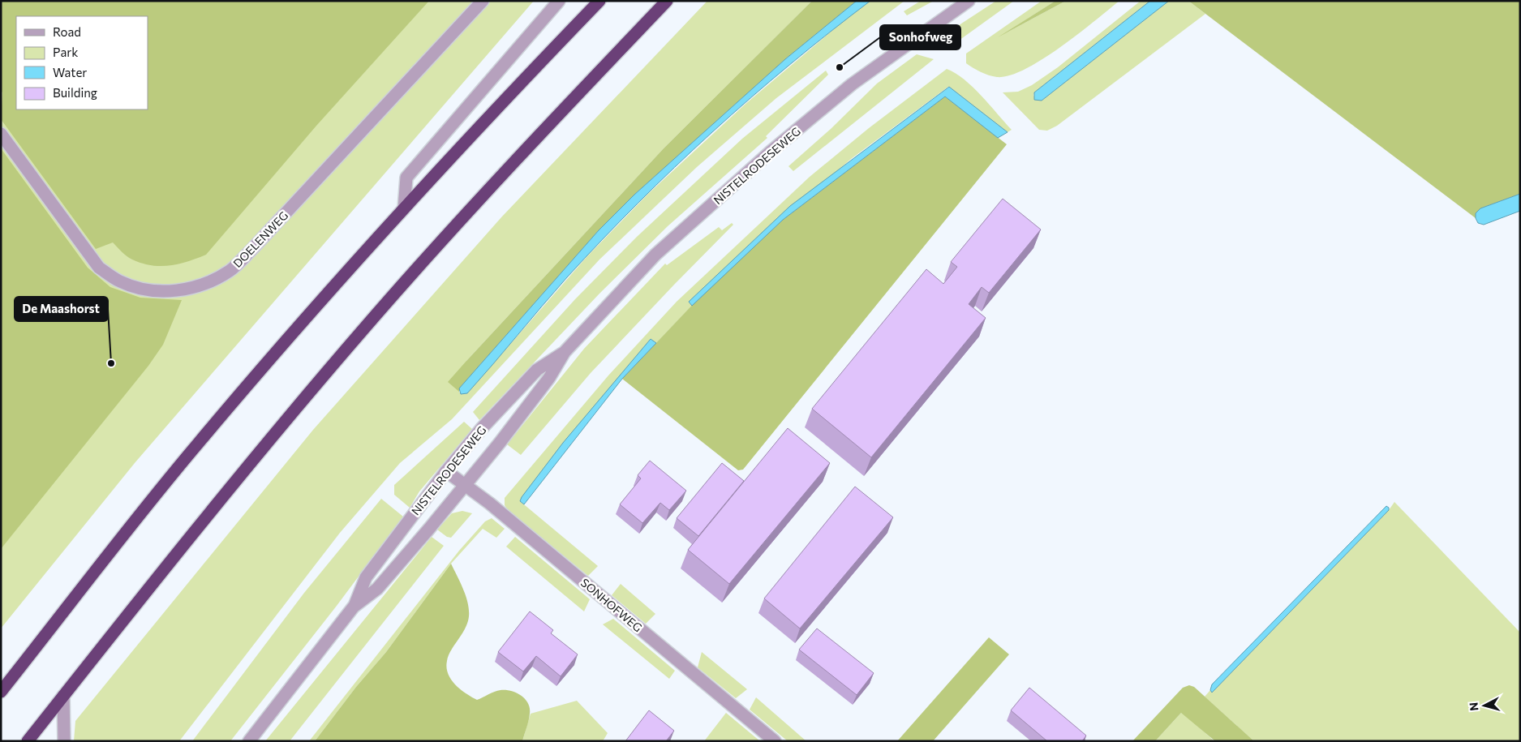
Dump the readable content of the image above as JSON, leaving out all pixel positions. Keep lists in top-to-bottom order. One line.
{"streets":{"street":["NISTELRODESEWEG","DOELENWEG","SONHOFWEG"]},"crossings":[["NISTELRODESEWEG","SONHOFWEG"]],"places":["Sonhofweg","De Maashorst"],"legend":["Road","Park","Water","Building"],"north":"left"}
